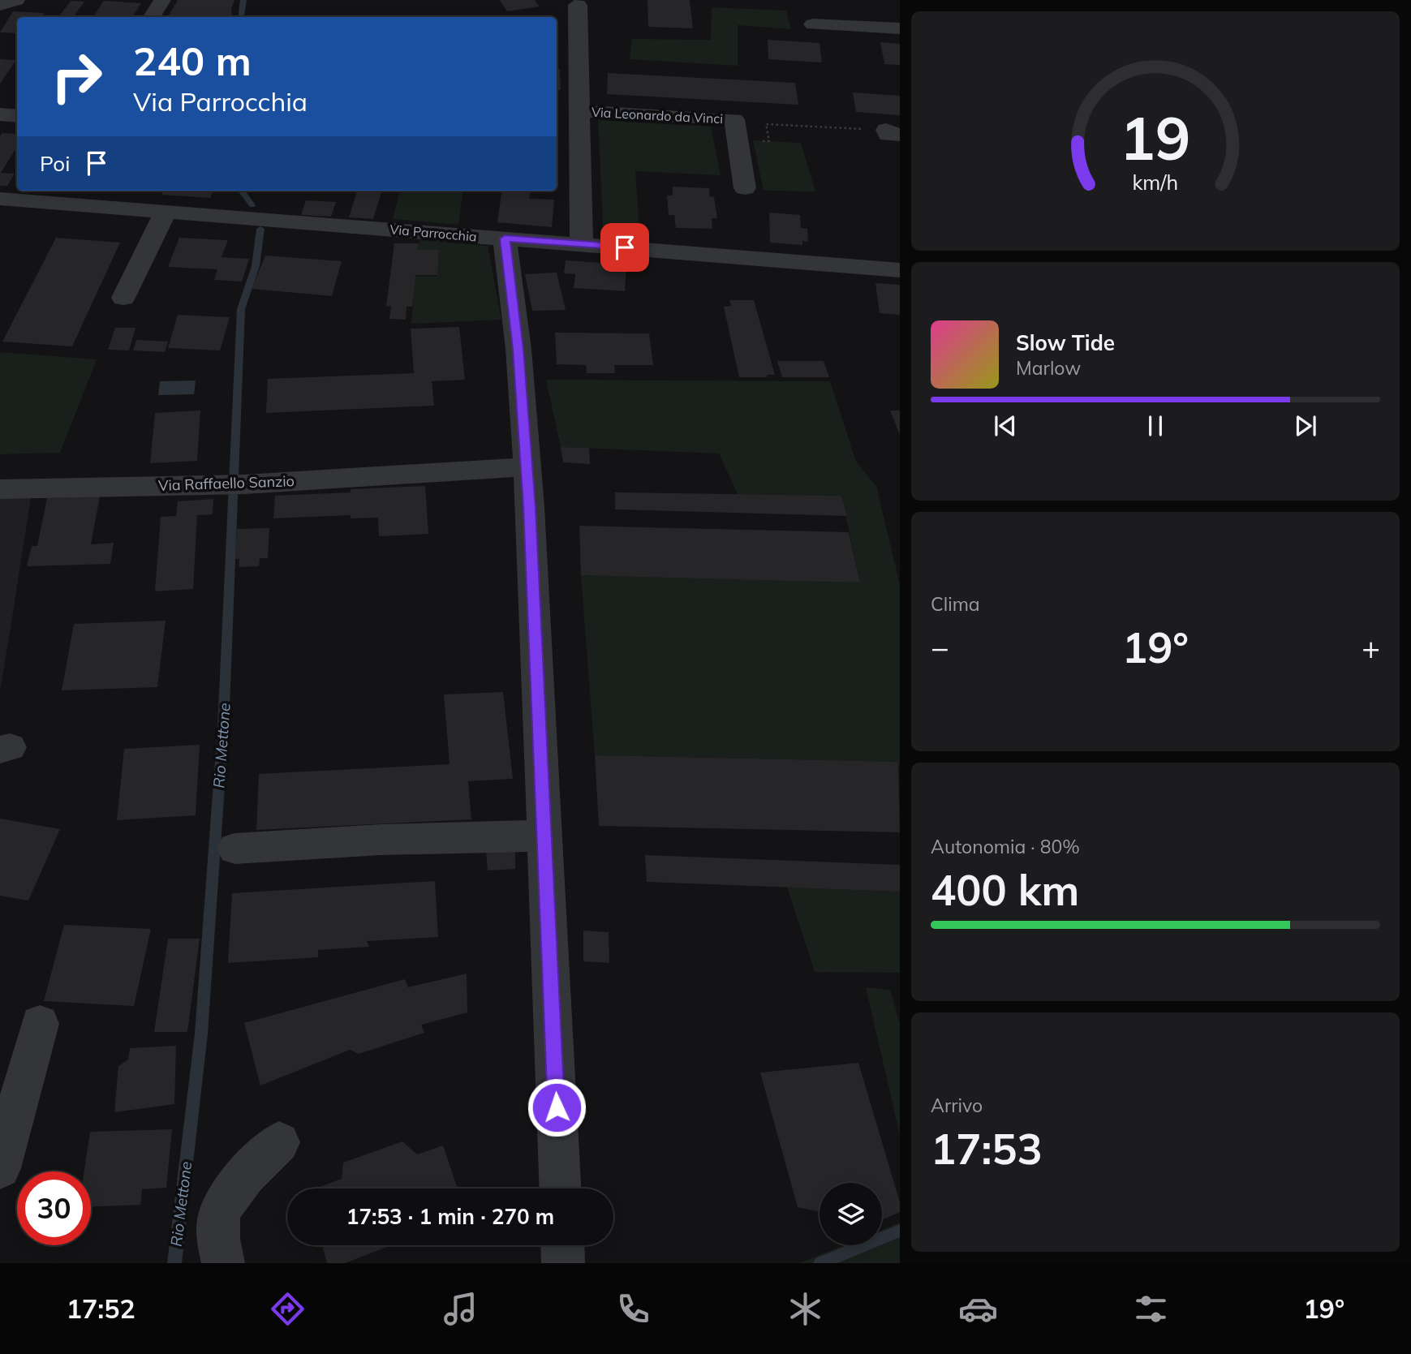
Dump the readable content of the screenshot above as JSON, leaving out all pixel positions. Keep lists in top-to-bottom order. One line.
{"streets":{"street":["Via Leonardo da Vinci","Via Parrocchia","Via Raffaello Sanzio"]},"crossings":[["Via Leonardo da Vinci","Via Parrocchia"]],"water":["Rio Mettone"],"page":{"turn":["240 m","Via Parrocchia"],"then":"Poi","song":["Slow Tide","Marlow"],"tile":["Clima",["Autonomia · 80%","400 km"],["Arrivo","17:53"]],"heat":["−","19°","+"],"limit":"30","trip":"17:53 · 1 min · 270 m","tabs":["17:52","19°"],"gauge":["19","km/h"]}}
